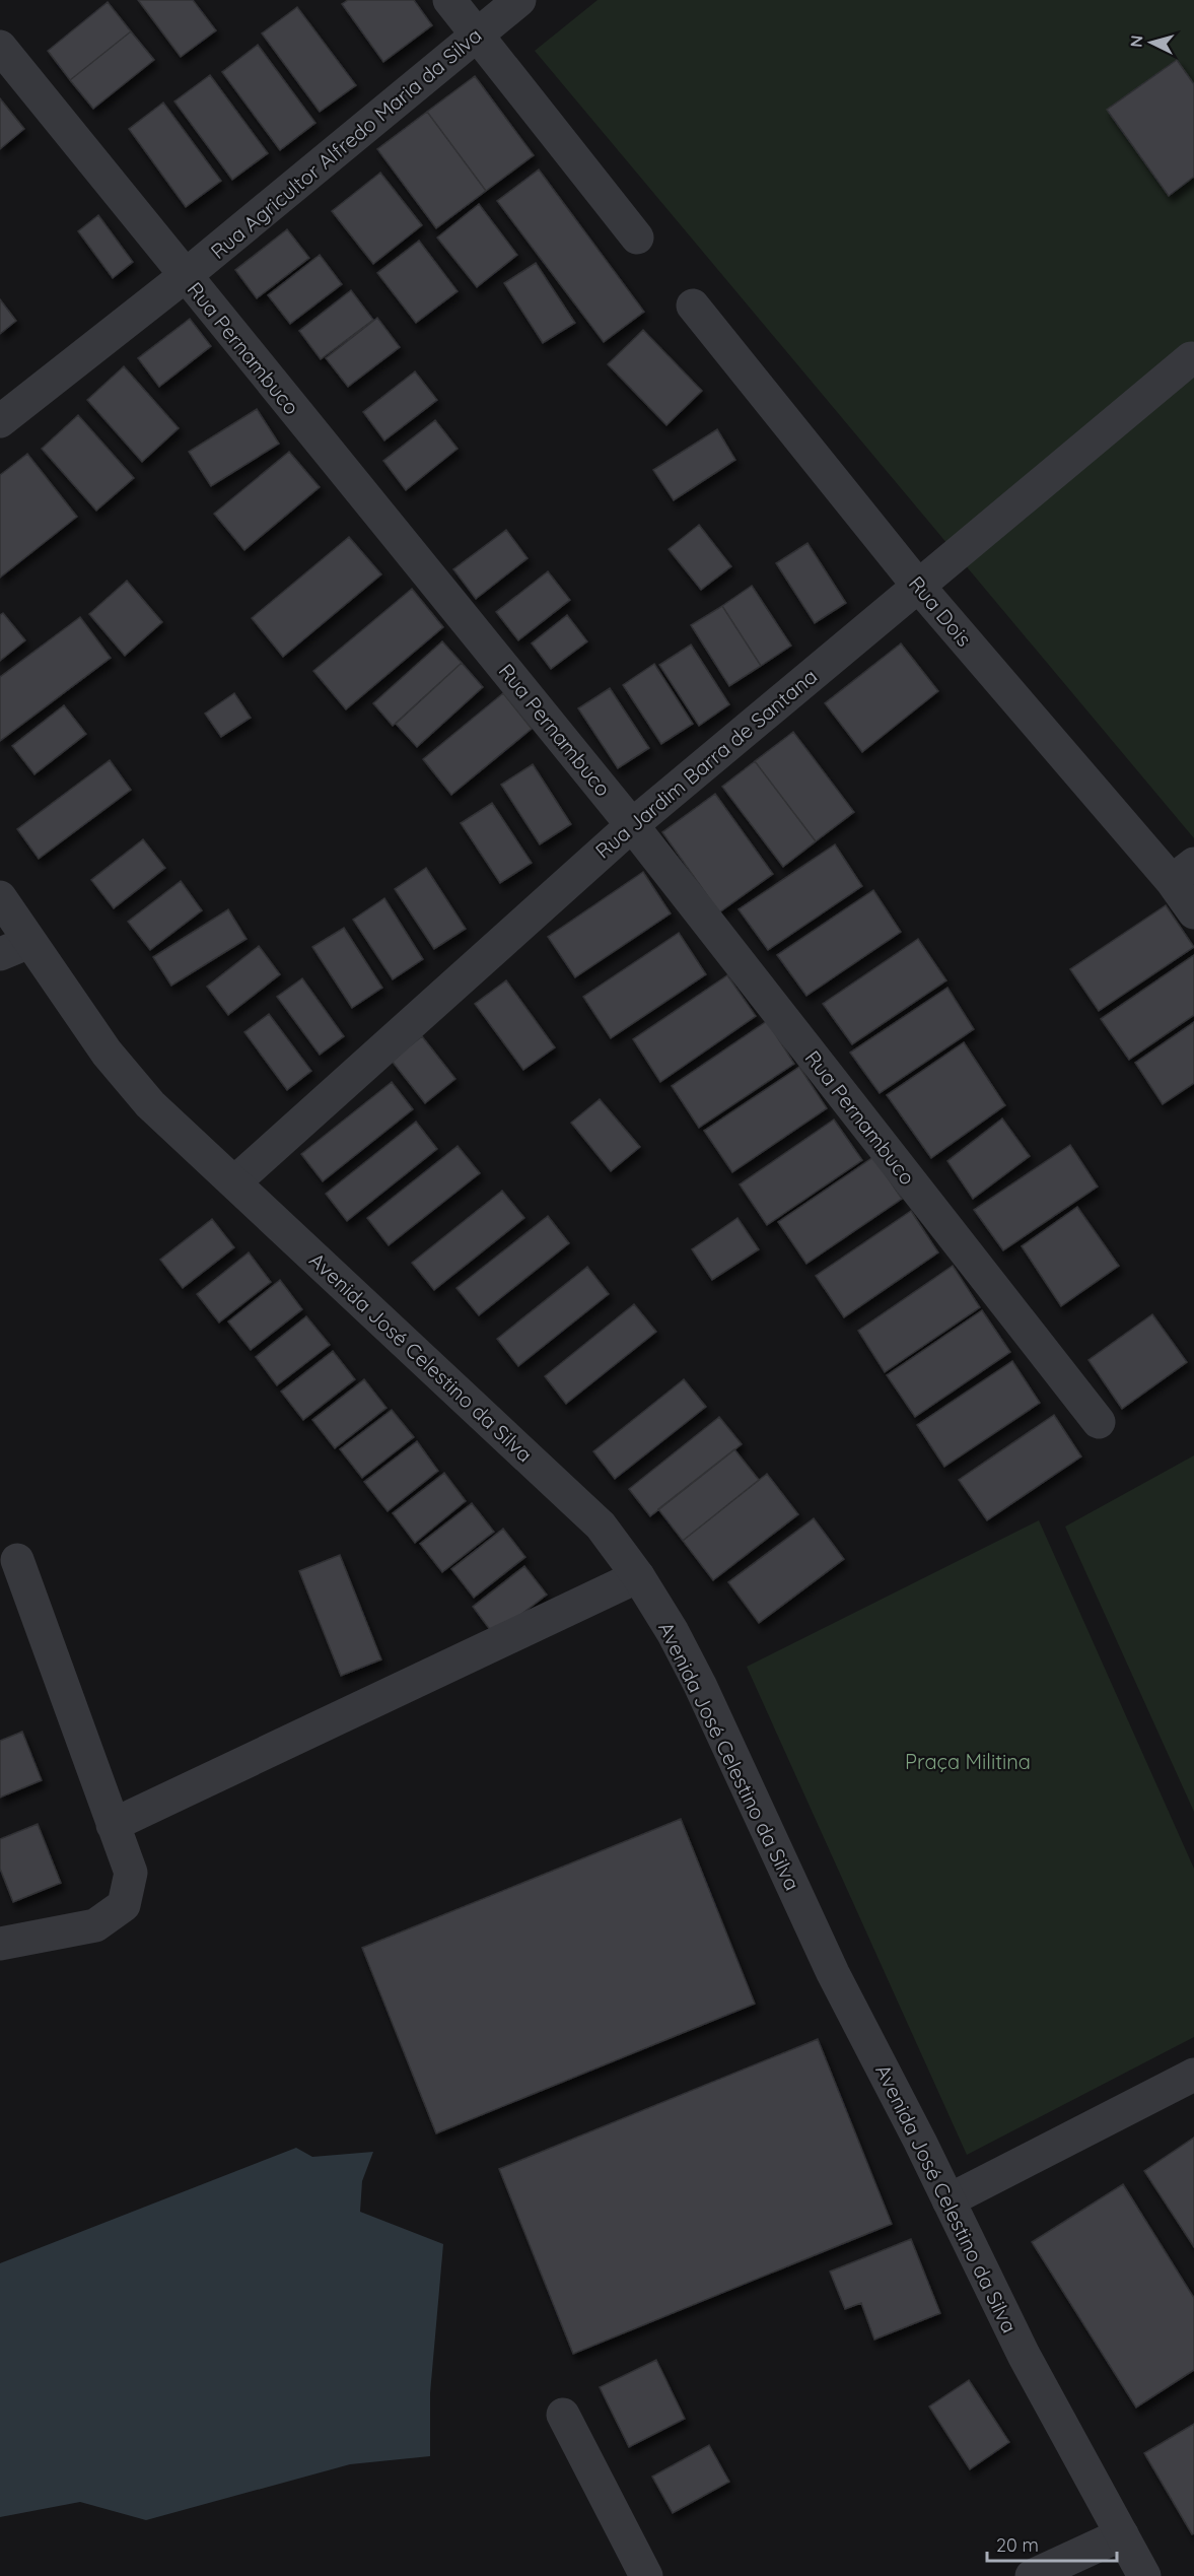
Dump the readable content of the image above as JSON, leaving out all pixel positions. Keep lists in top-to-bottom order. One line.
{"streets":{"street":["Rua Agricultor Alfredo Maria da Silva","Rua Pernambuco","Rua Dois","Rua Jardim Barra de Santana","Avenida José Celestino da Silva"]},"crossings":[["Rua Agricultor Alfredo Maria da Silva","Rua Pernambuco"],["Rua Pernambuco","Rua Jardim Barra de Santana"],["Rua Dois","Rua Jardim Barra de Santana"],["Rua Jardim Barra de Santana","Avenida José Celestino da Silva"]],"parks":["Praça Militina"],"scale_bar":"20 m","north":"left"}
